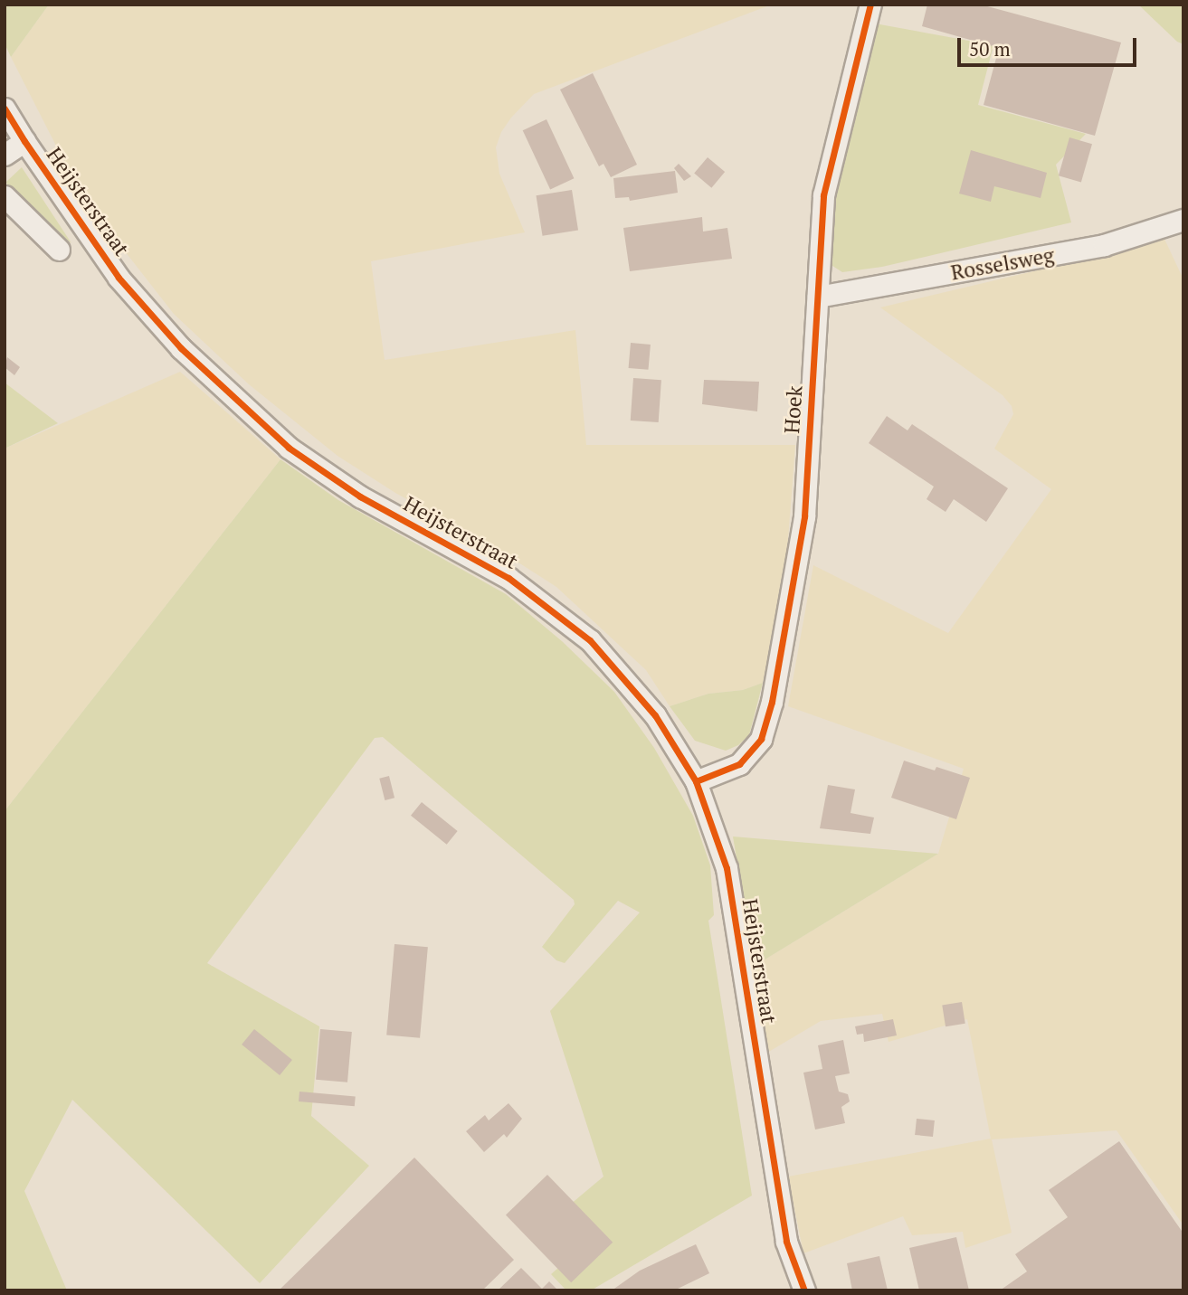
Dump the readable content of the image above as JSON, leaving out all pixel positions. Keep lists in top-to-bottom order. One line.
{"streets":{"street":["Heijsterstraat","Rosselsweg","Hoek"]},"crossings":[["Heijsterstraat","Hoek"],["Rosselsweg","Hoek"]],"scale_bar":"50 m"}
